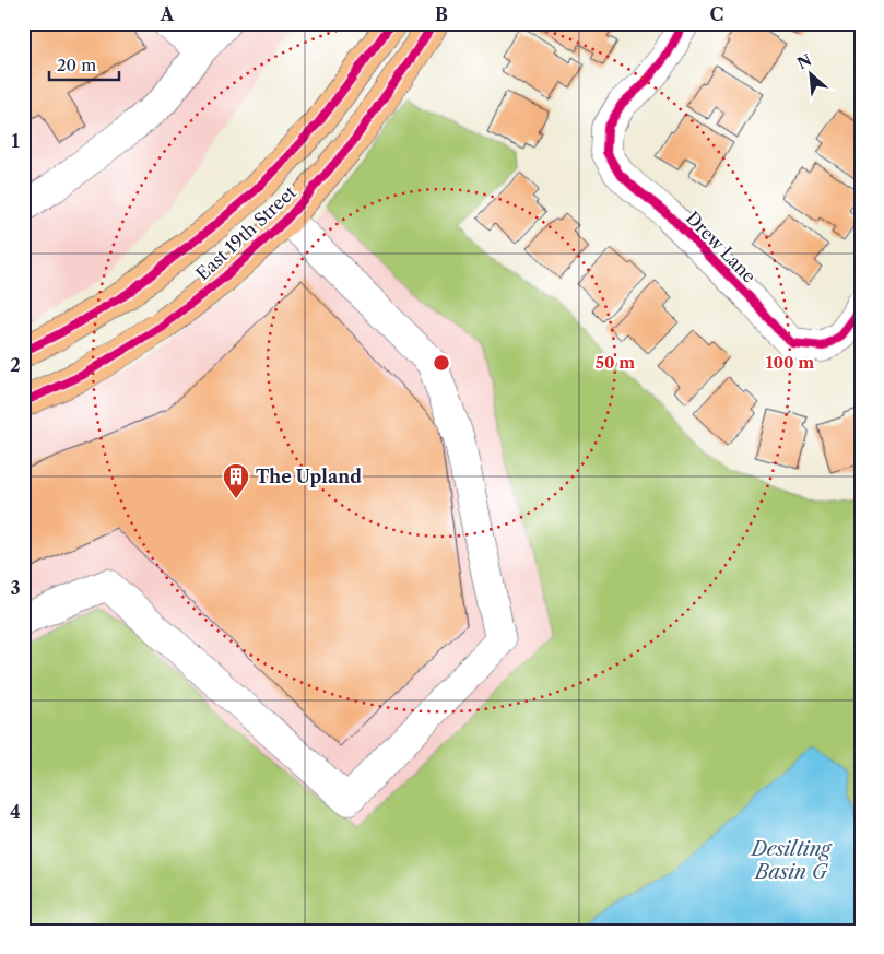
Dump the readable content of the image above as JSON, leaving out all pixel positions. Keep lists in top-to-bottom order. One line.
{"streets":{"main road":["East 19th Street"],"street":["Drew Lane"]},"water":["Desilting Basin G"],"places":{"building":["The Upland"]},"scale_bar":"20 m","north":"top left","grid":{"columns":["A","B","C"],"rows":["1","2","3","4"]},"rings":["50 m","100 m"]}
